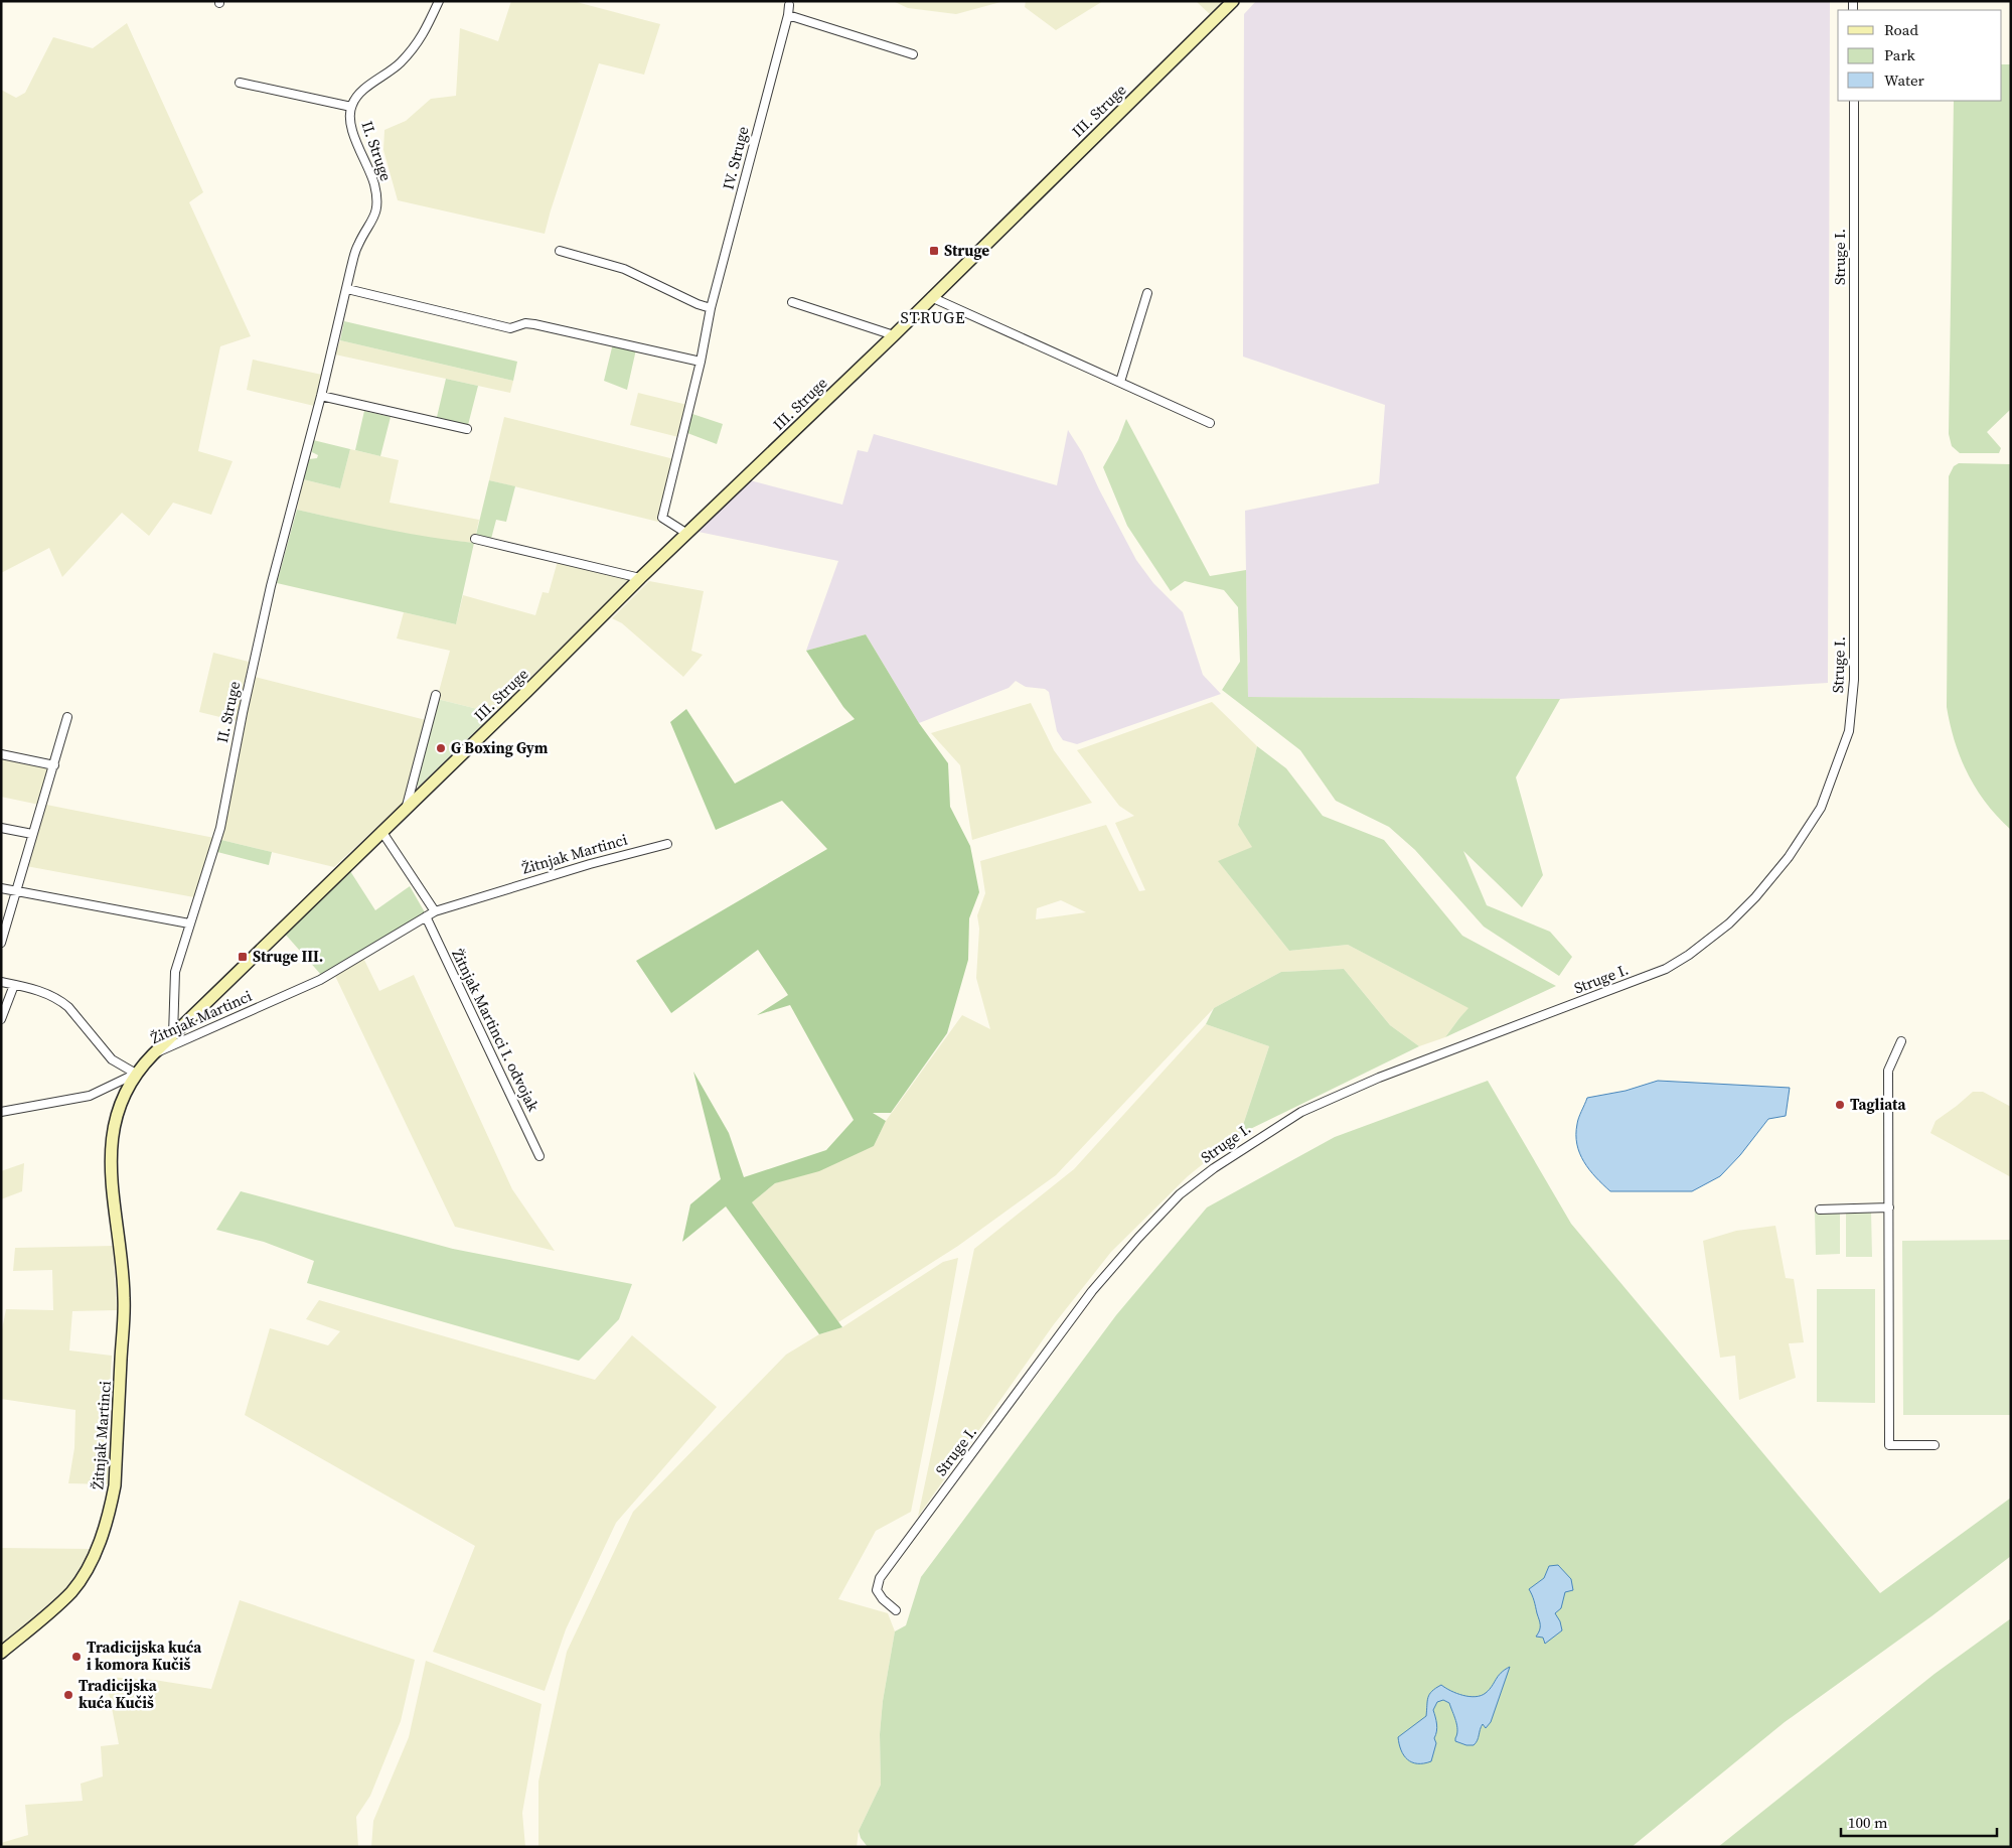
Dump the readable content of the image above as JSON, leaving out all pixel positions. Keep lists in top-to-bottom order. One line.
{"streets":{"street":["III. Struge","II. Struge","IV. Struge","Struge I.","Žitnjak Martinci","Žitnjak Martinci I. odvojak"]},"crossings":[["III. Struge","II. Struge"],["III. Struge","IV. Struge"],["III. Struge","Žitnjak Martinci"],["Žitnjak Martinci","Žitnjak Martinci I. odvojak"]],"districts":["STRUGE"],"places":{"transit":["Struge","Struge III."],"other":["G Boxing Gym","Tagliata","Tradicijska kuća i komora Kučiš","Tradicijska kuća Kučiš"]},"legend":["Road","Park","Water"],"scale_bar":"100 m"}
